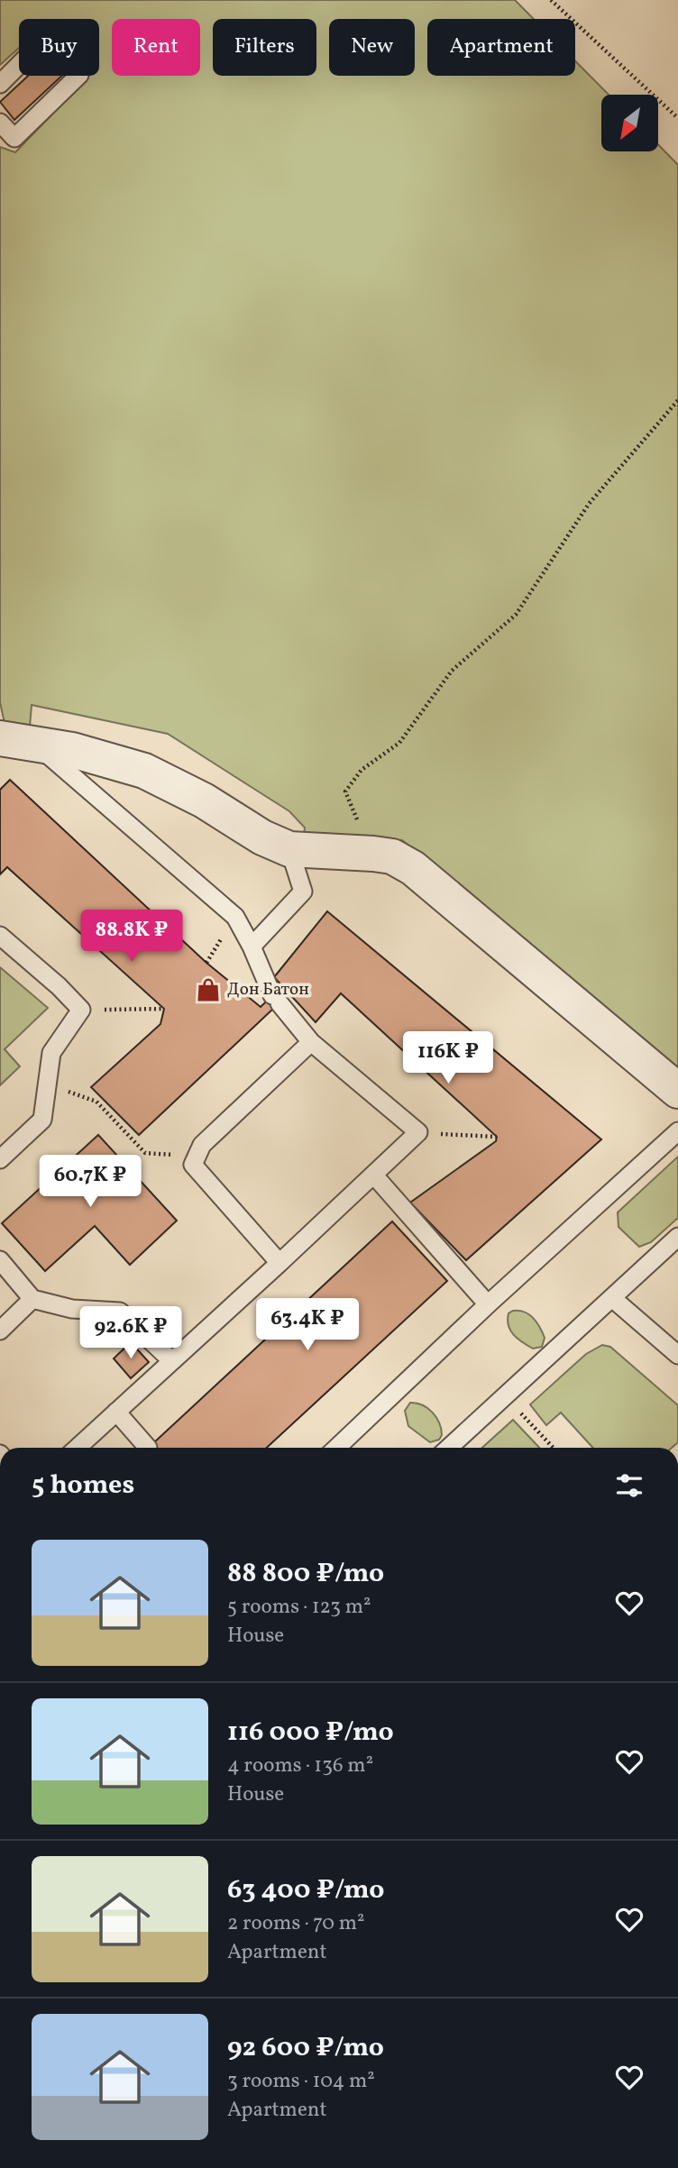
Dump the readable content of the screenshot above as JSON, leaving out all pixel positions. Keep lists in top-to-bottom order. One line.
{"places":{"shop":["Дон Батон"]},"north":"bottom left","page":{"chip":["Buy","Rent","Filters","New","Apartment"],"price":["88.8K ₽","116K ₽","60.7K ₽","63.4K ₽","92.6K ₽"],"heading":"5 homes","list":[{"name":"88 800 ₽/mo","note":"5 rooms · 123 m² · House"},{"name":"116 000 ₽/mo","note":"4 rooms · 136 m² · House"},{"name":"63 400 ₽/mo","note":"2 rooms · 70 m² · Apartment"},{"name":"92 600 ₽/mo","note":"3 rooms · 104 m² · Apartment"}]}}
